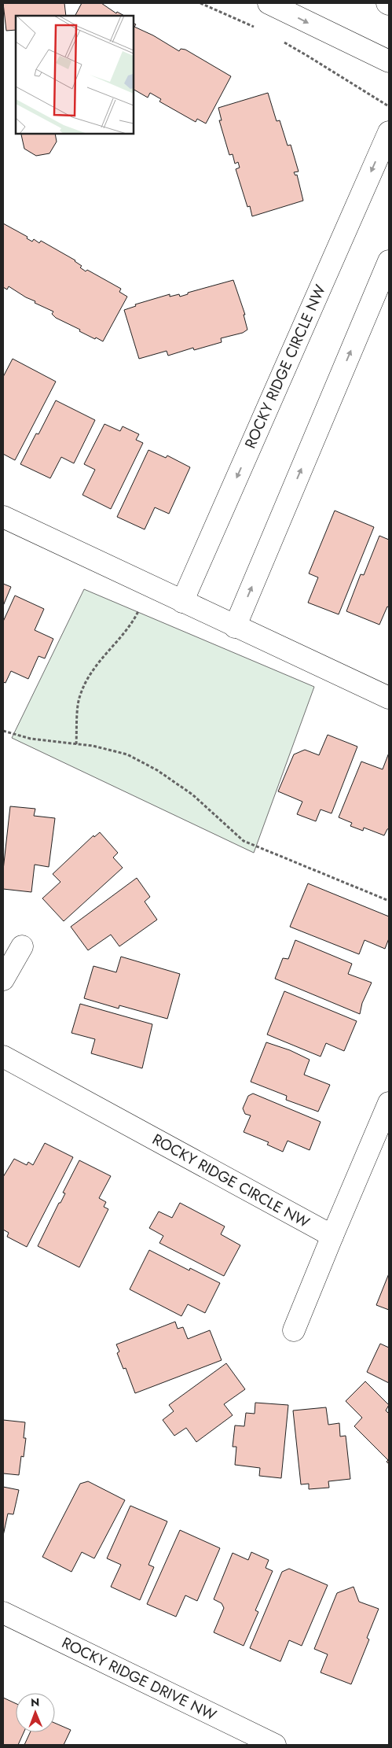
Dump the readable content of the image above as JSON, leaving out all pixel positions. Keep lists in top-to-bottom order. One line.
{"streets":{"street":["ROCKY RIDGE CIRCLE NW","ROCKY RIDGE DRIVE NW"]},"north":"top"}
